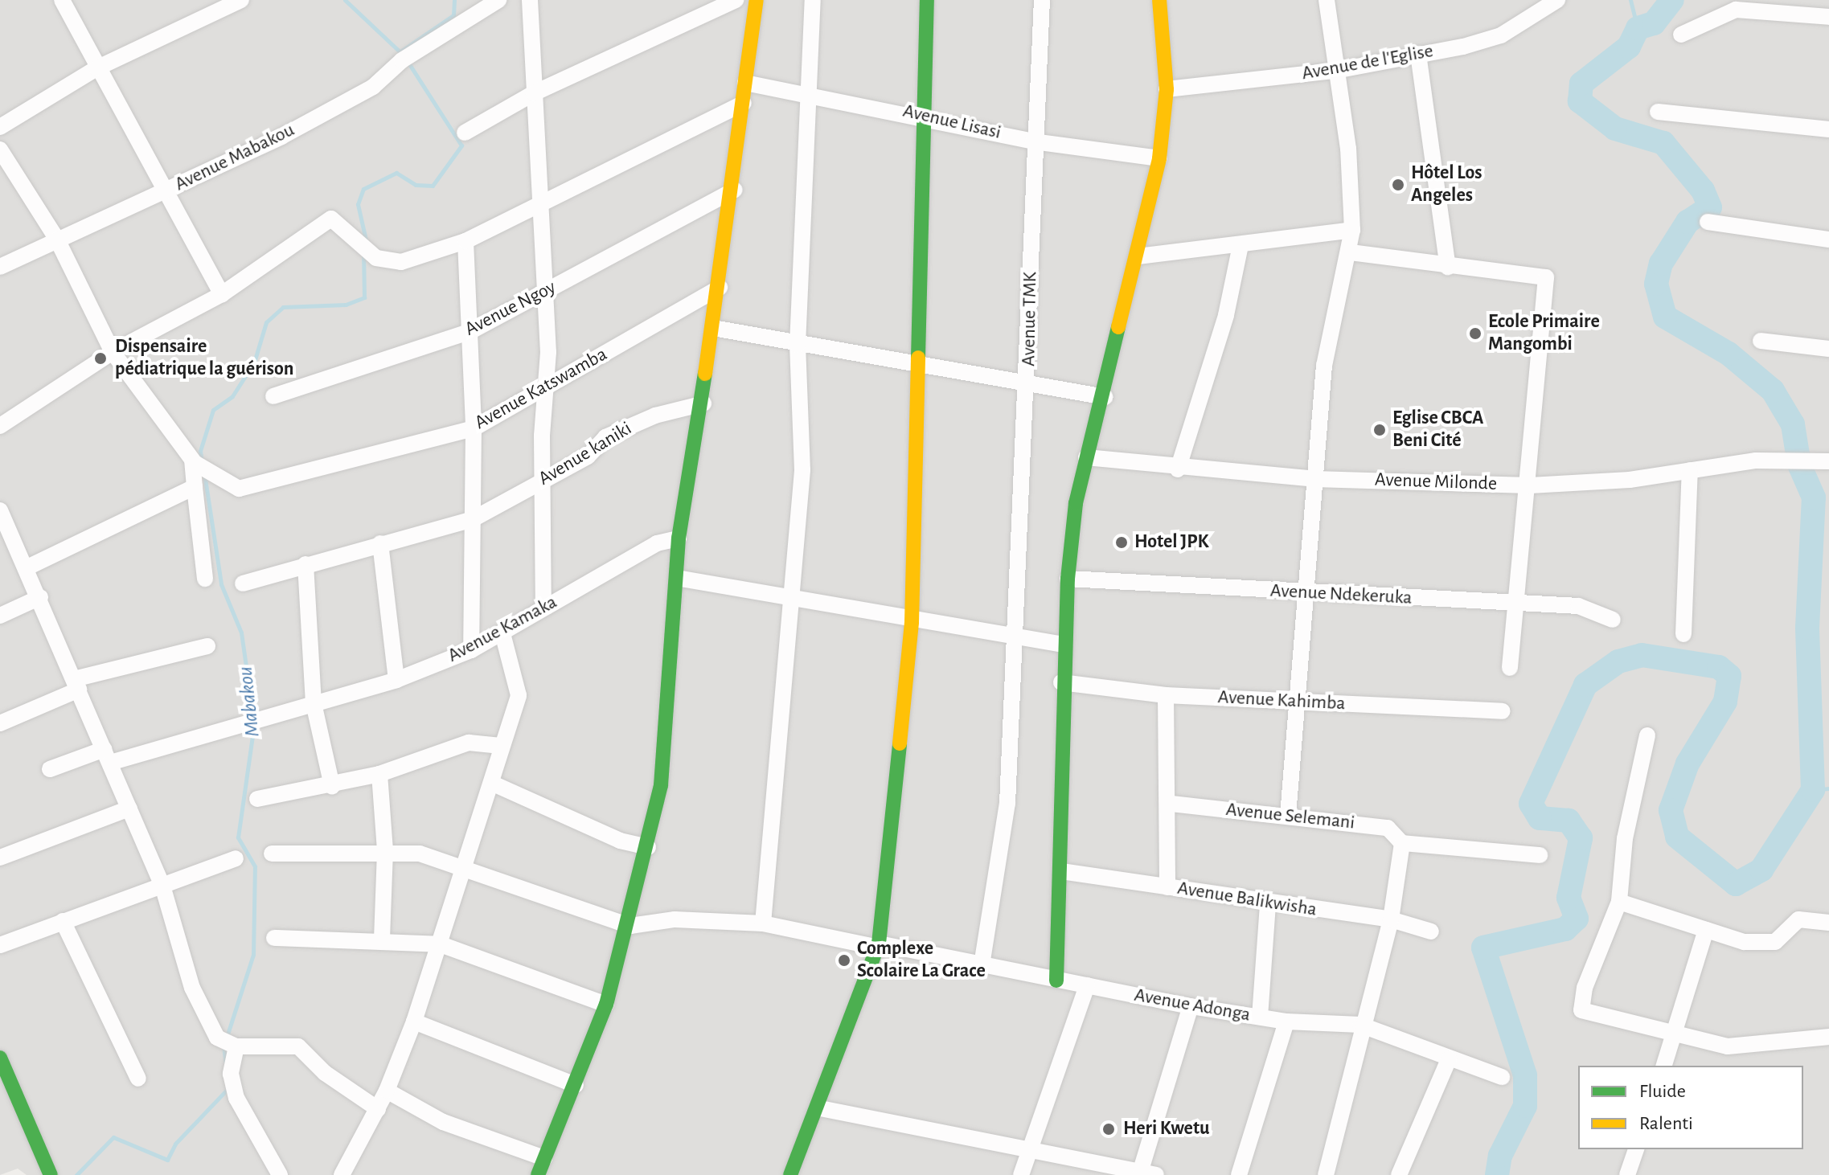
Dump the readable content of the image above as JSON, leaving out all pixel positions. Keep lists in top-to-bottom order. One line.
{"streets":{"street":["Avenue de l'Eglise","Avenue Lisasi","Avenue Mabakou","Avenue Ngoy","Avenue TMK","Avenue Katswamba","Avenue kaniki","Avenue Milonde","Avenue Ndekeruka","Avenue Kamaka","Avenue Kahimba","Avenue Selemani","Avenue Balikwisha","Avenue Adonga"]},"crossings":[["Avenue Lisasi","Avenue TMK"],["Avenue TMK","Avenue Adonga"]],"water":["Mabakou"],"places":["Hôtel Los Angeles","Ecole Primaire Mangombi","Dispensaire pédiatrique la guérison","Eglise CBCA Beni Cité","Hotel JPK","Complexe Scolaire La Grace","Heri Kwetu"],"legend":["Fluide","Ralenti"]}
